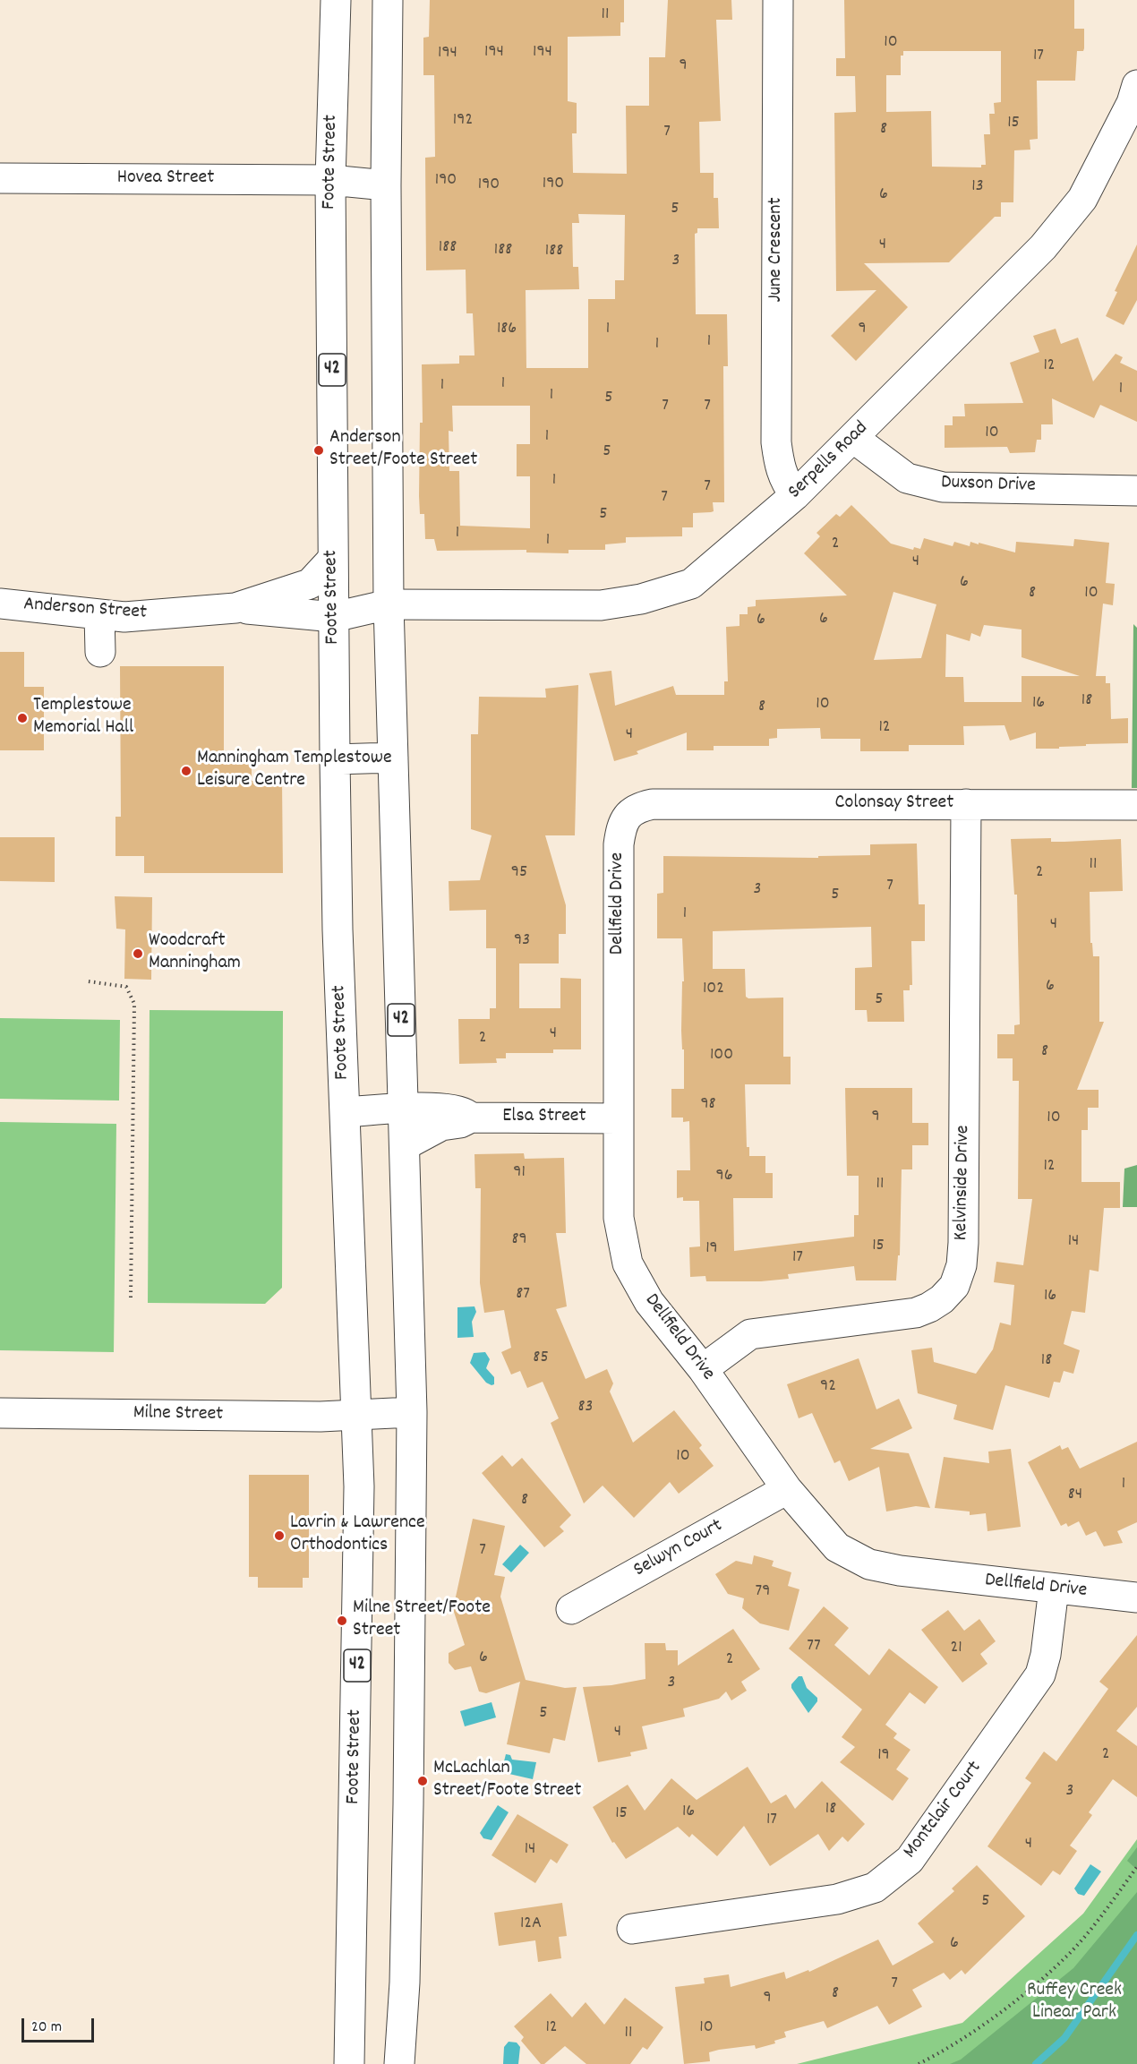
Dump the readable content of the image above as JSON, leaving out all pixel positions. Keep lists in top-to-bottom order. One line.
{"streets":{"street":["Foote Street","Hovea Street","June Crescent","42","Serpells Road","Duxson Drive","Anderson Street","Colonsay Street","Dellfield Drive","Elsa Street","Kelvinside Drive","Milne Street","Selwyn Court","Montclair Court"]},"crossings":[["Foote Street","Hovea Street"],["Foote Street","Serpells Road"],["Foote Street","Anderson Street"],["Foote Street","Elsa Street"],["Foote Street","Milne Street"],["Hovea Street","42"],["June Crescent","Serpells Road"],["42","Serpells Road"],["42","Elsa Street"],["42","Milne Street"],["Serpells Road","Duxson Drive"],["Serpells Road","Anderson Street"],["Colonsay Street","Dellfield Drive"],["Colonsay Street","Kelvinside Drive"],["Dellfield Drive","Elsa Street"],["Dellfield Drive","Kelvinside Drive"],["Dellfield Drive","Selwyn Court"],["Dellfield Drive","Montclair Court"]],"parks":["Ruffey Creek Linear Park"],"places":["Anderson Street/Foote Street","Templestowe Memorial Hall","Manningham Templestowe Leisure Centre","Woodcraft Manningham","Lavrin & Lawrence Orthodontics","Milne Street/Foote Street","McLachlan Street/Foote Street"],"house_numbers":["11","10","194","194","194","17","9","192","15","8","7","190","190","190","13","6","5","4","188","188","188","3","186","1","9","1","1","12","1","1","1","1","5","7","7","10","1","5","1","7","7","5","1","1","2","4","6","8","10","6","6","18","16","10","8","12","4","11","95","2","7","3","5","1","4","93","6","102","5","4","2","8","100","98","9","10","12","91","96","11","89","14","15","19","17","87","16","85","18","92","83","10","1","84","8","7","79","77","21","6","2","3","5","4","2","19","3","18","16","15","17","4","14","5","12A","6","7","8","9","12","10","11"],"scale_bar":"20 m"}
